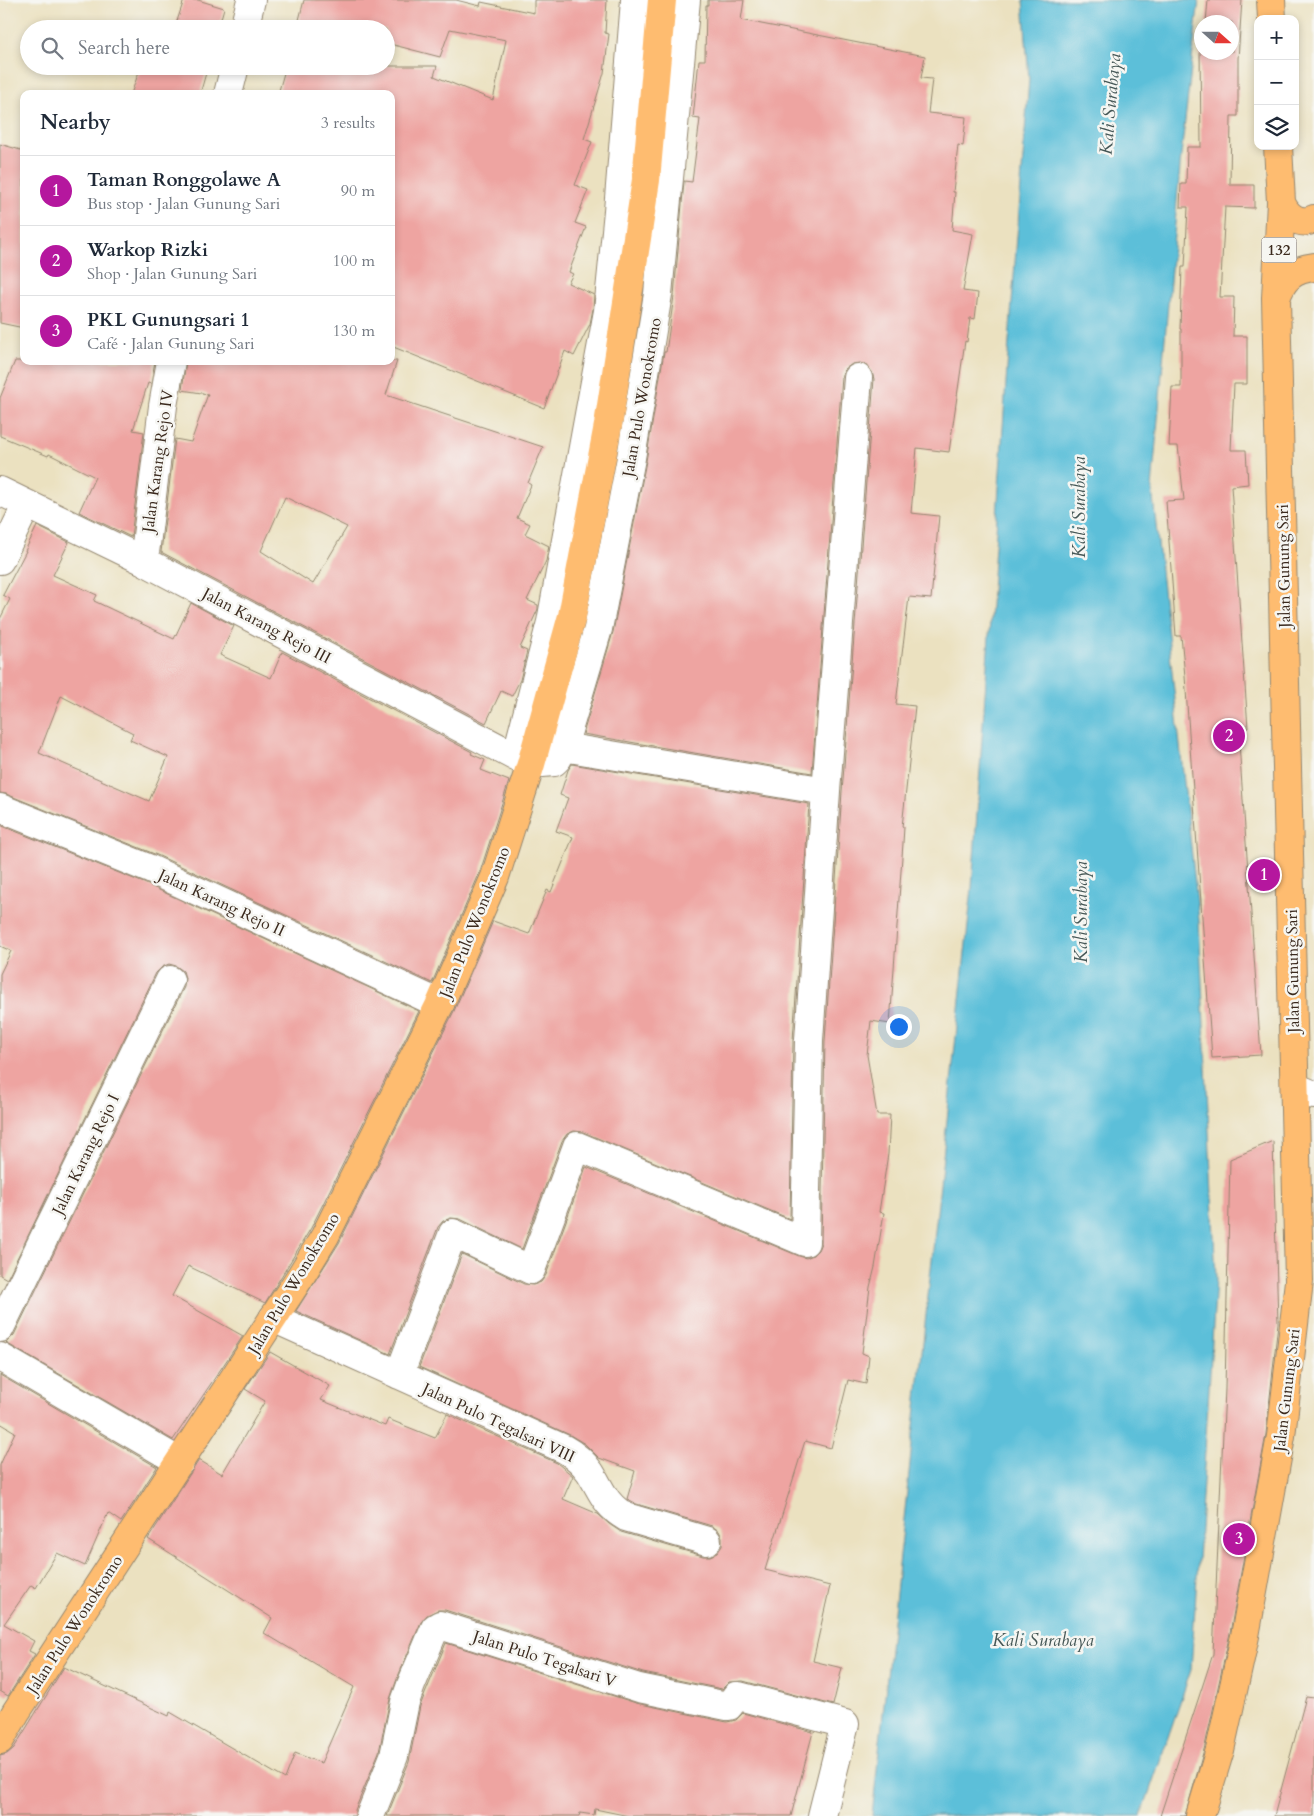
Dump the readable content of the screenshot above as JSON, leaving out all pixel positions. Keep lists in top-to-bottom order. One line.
{"streets":{"main road":["132","Jalan Pulo Wonokromo","Jalan Gunung Sari"],"street":["Jalan Karang Rejo IV","Jalan Karang Rejo III","Jalan Karang Rejo II","Jalan Karang Rejo I","Jalan Pulo Tegalsari VIII","Jalan Pulo Tegalsari V"]},"crossings":[["Jalan Pulo Wonokromo","Jalan Karang Rejo III"],["Jalan Pulo Wonokromo","Jalan Karang Rejo II"],["Jalan Pulo Wonokromo","Jalan Pulo Tegalsari VIII"],["Jalan Karang Rejo IV","Jalan Karang Rejo III"]],"water":["Kali Surabaya"],"north":"right","page":{"map_buttons":["+","−"],"search":"Search here","heading":["Nearby","3 results"],"list":[{"mark":"1","name":"Taman Ronggolawe A","note":"Bus stop · Jalan Gunung Sari","value":"90 m"},{"mark":"2","name":"Warkop Rizki","note":"Shop · Jalan Gunung Sari","value":"100 m"},{"mark":"3","name":"PKL Gunungsari 1","note":"Café · Jalan Gunung Sari","value":"130 m"}],"pins":["2","1","3"]}}
